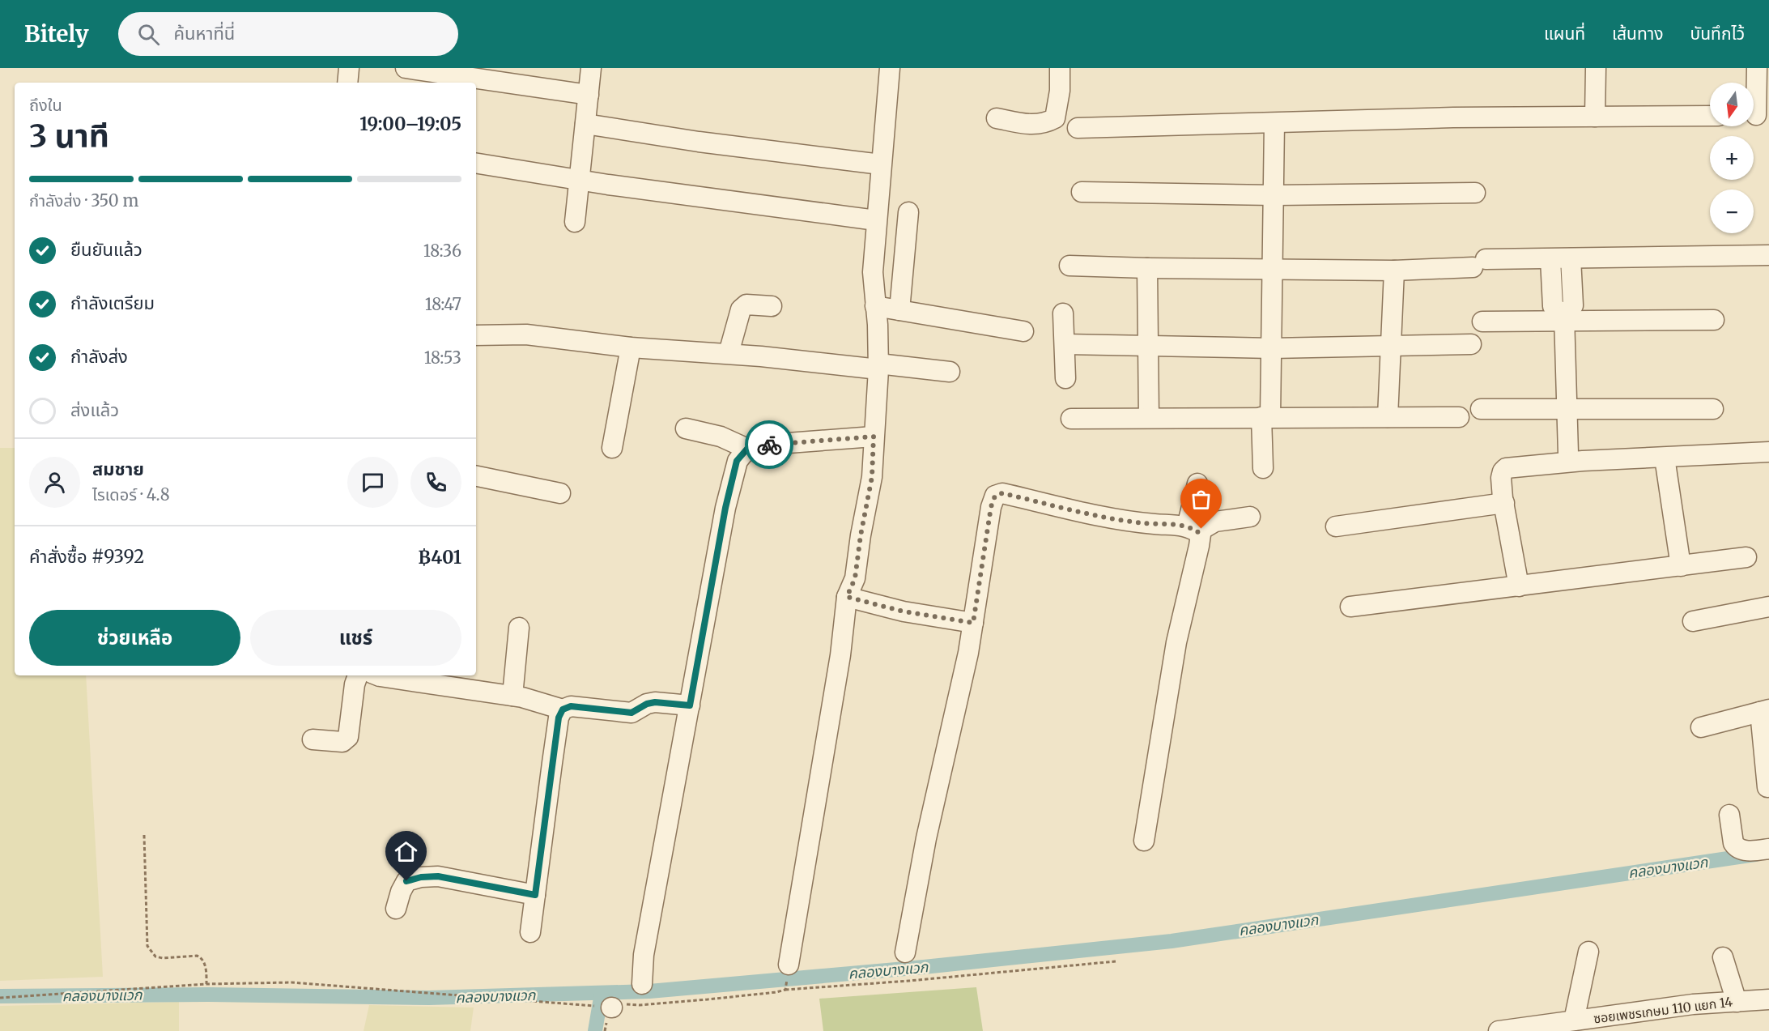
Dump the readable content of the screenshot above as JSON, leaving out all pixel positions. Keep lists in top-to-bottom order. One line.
{"streets":{"street":["ซอยเพชรเกษม 110 แยก 14"]},"water":["คลองบางแวก"],"north":"bottom","page":{"header":"Bitely","search":"ค้นหาที่นี่","nav":["แผนที่","เส้นทาง","บันทึกไว้"],"map_buttons":["+","−"],"heading":["3 นาที","ถึงใน","19:00–19:05"],"panel":["สมชาย","ไรเดอร์ · 4.8","คำสั่งซื้อ #9392","฿401"],"bar":"กำลังส่ง · 350 m","list":[["ยืนยันแล้ว","18:36"],["กำลังเตรียม","18:47"],["กำลังส่ง","18:53"],"ส่งแล้ว"],"buttons":["ช่วยเหลือ","แชร์"]}}
